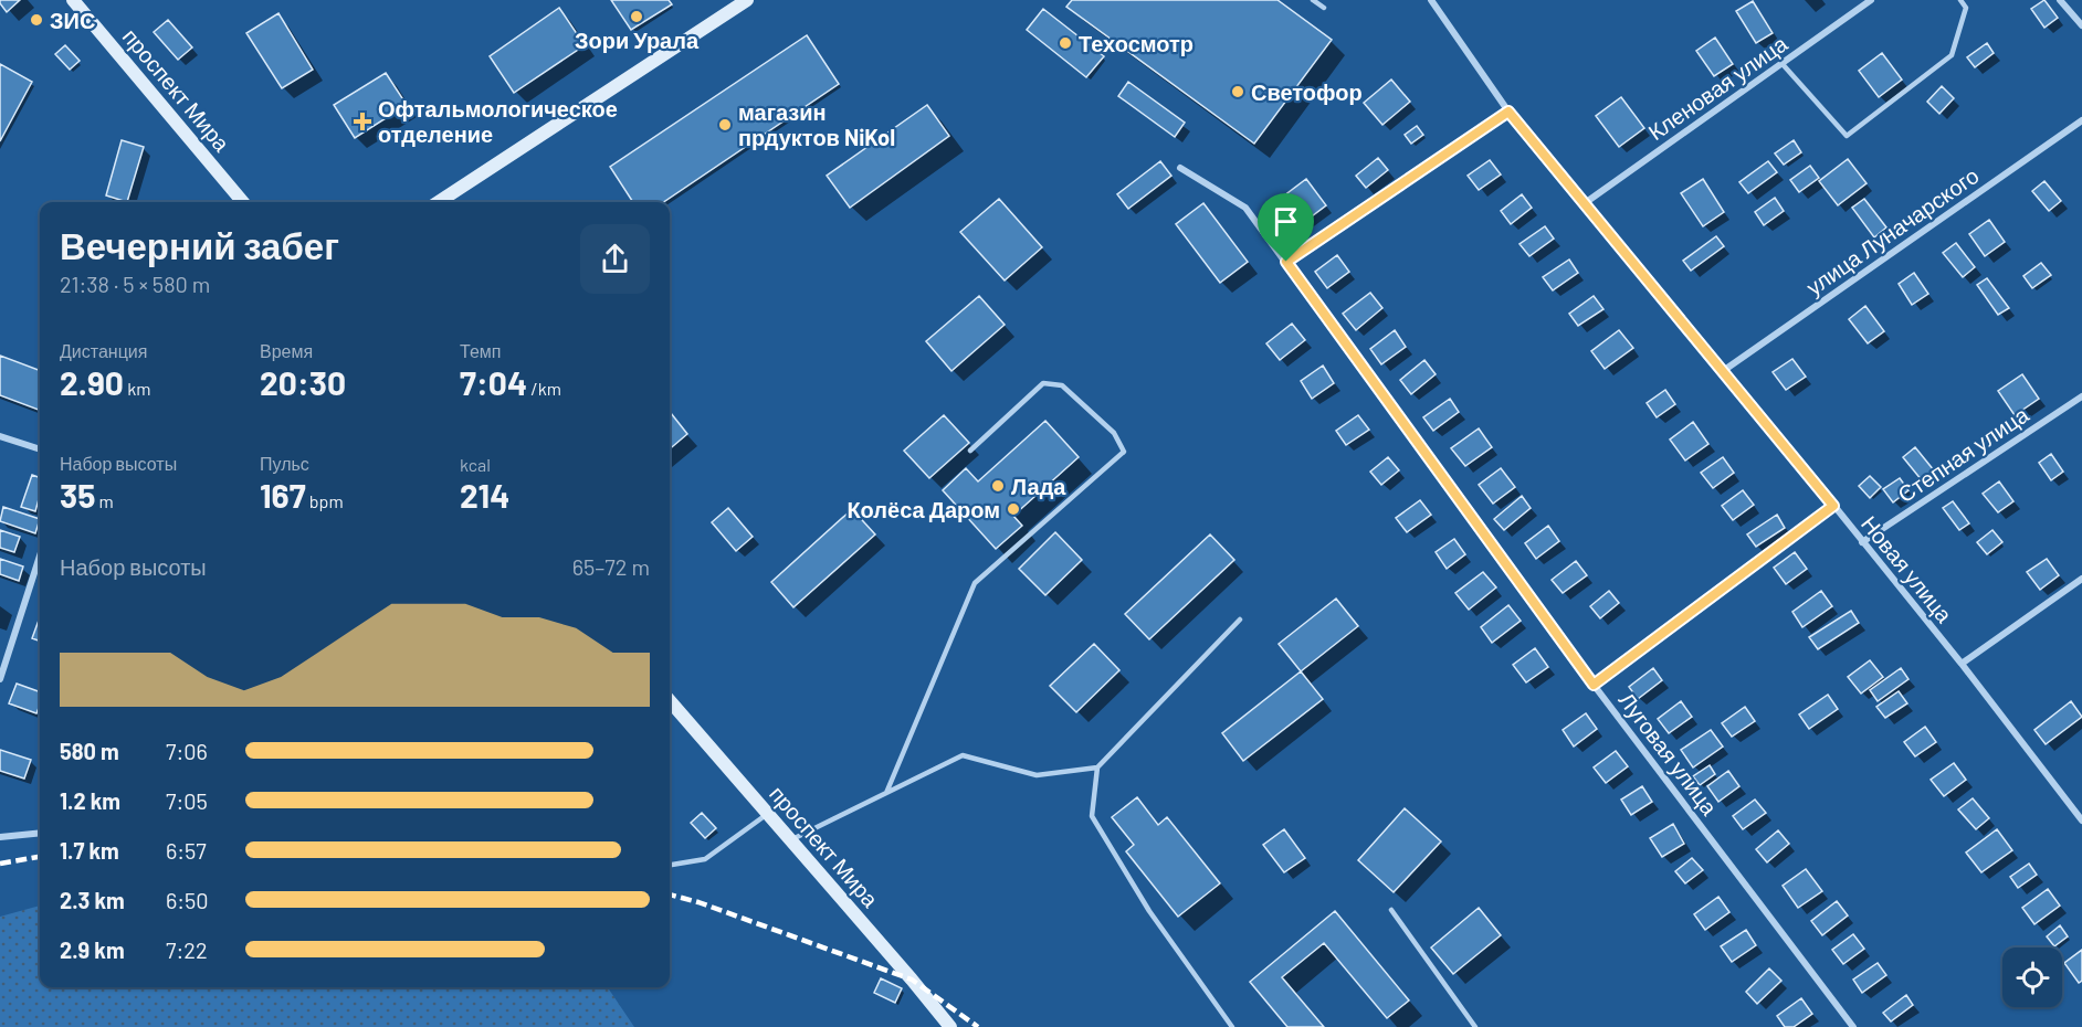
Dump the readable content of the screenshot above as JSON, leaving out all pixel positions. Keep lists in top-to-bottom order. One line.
{"streets":{"main road":["проспект Мира"],"street":["Кленовая улица","улица Луначарского","Степная улица","Новая улица","Луговая улица"]},"crossings":[["Кленовая улица","Новая улица"],["улица Луначарского","Новая улица"],["Степная улица","Новая улица"]],"places":{"other":["Зори Урала","ЗИС","Техосмотр","Светофор","магазин прдуктов NiKol","Лада","Колёса Даром"],"health":["Офтальмологическое отделение"]},"page":{"heading":["Вечерний забег","21:38 · 5 × 580 m"],"stats":[["Дистанция","2.90 km"],["Время","20:30"],["Темп","7:04 /km"],["Набор высоты","35 m"],["Пульс","167 bpm"],["kcal","214"]],"chart":["Набор высоты","65–72 m"],"list":[{"name":"580 m","note":"7:06"},{"name":"1.2 km","note":"7:05"},{"name":"1.7 km","note":"6:57"},{"name":"2.3 km","note":"6:50"},{"name":"2.9 km","note":"7:22"}]}}
